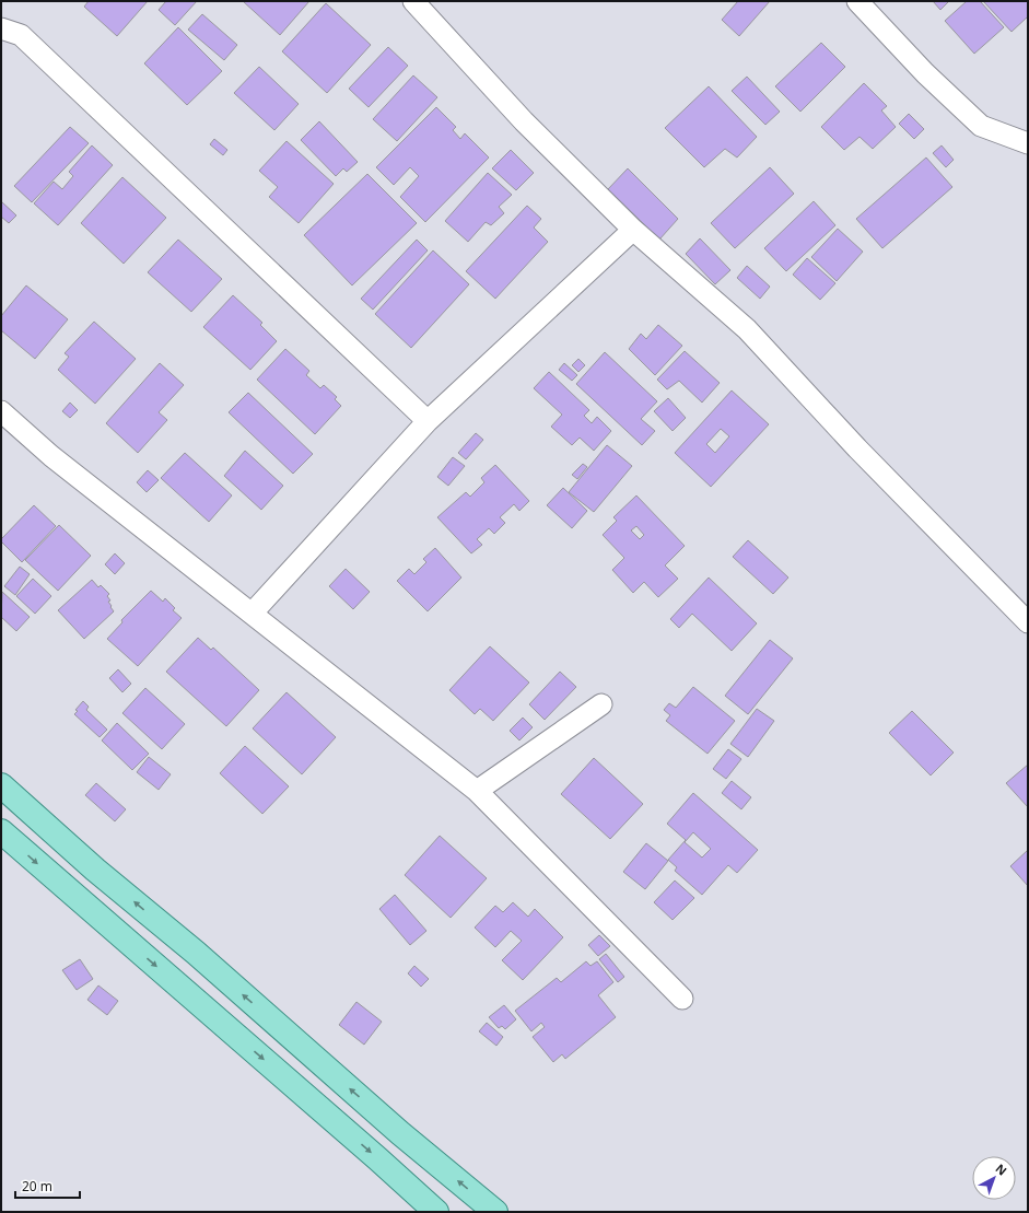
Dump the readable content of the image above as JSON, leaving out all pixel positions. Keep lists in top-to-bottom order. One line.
{"scale_bar":"20 m","north":"top right"}
